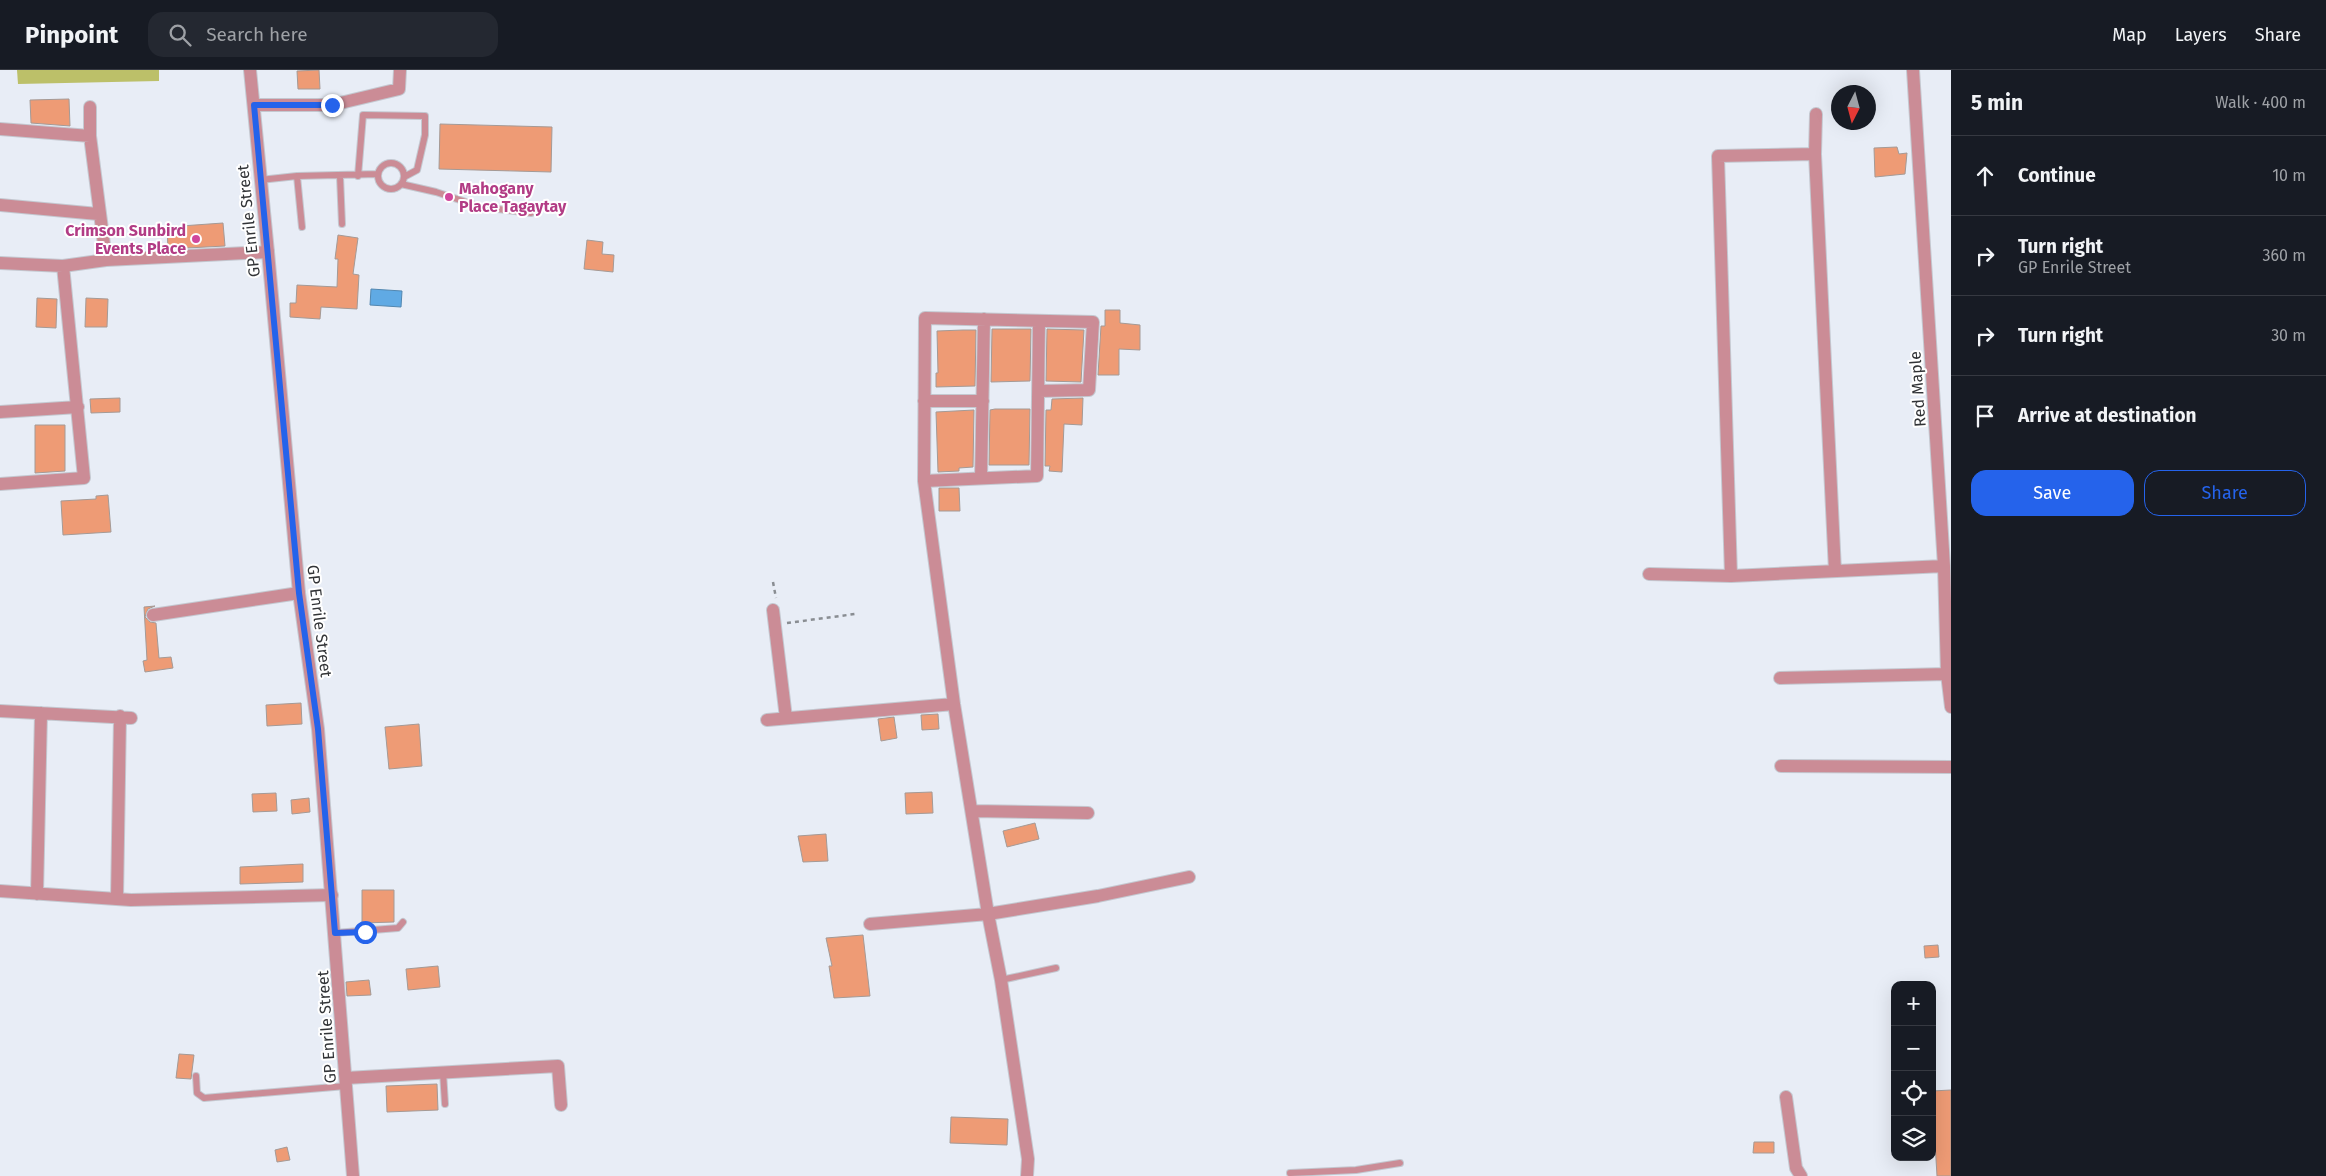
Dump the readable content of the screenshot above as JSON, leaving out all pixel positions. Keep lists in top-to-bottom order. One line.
{"streets":{"street":["GP Enrile Street","Red Maple"]},"places":["Mahogany Place Tagaytay","Crimson Sunbird Events Place"],"north":"bottom","page":{"header":"Pinpoint","search":"Search here","nav":["Map","Layers","Share"],"heading":["5 min","Walk · 400 m"],"list":[["Continue","10 m"],["Turn right","GP Enrile Street","360 m"],["Turn right","30 m"],"Arrive at destination"],"buttons":["Save","Share"],"map_buttons":["+","−"]}}
